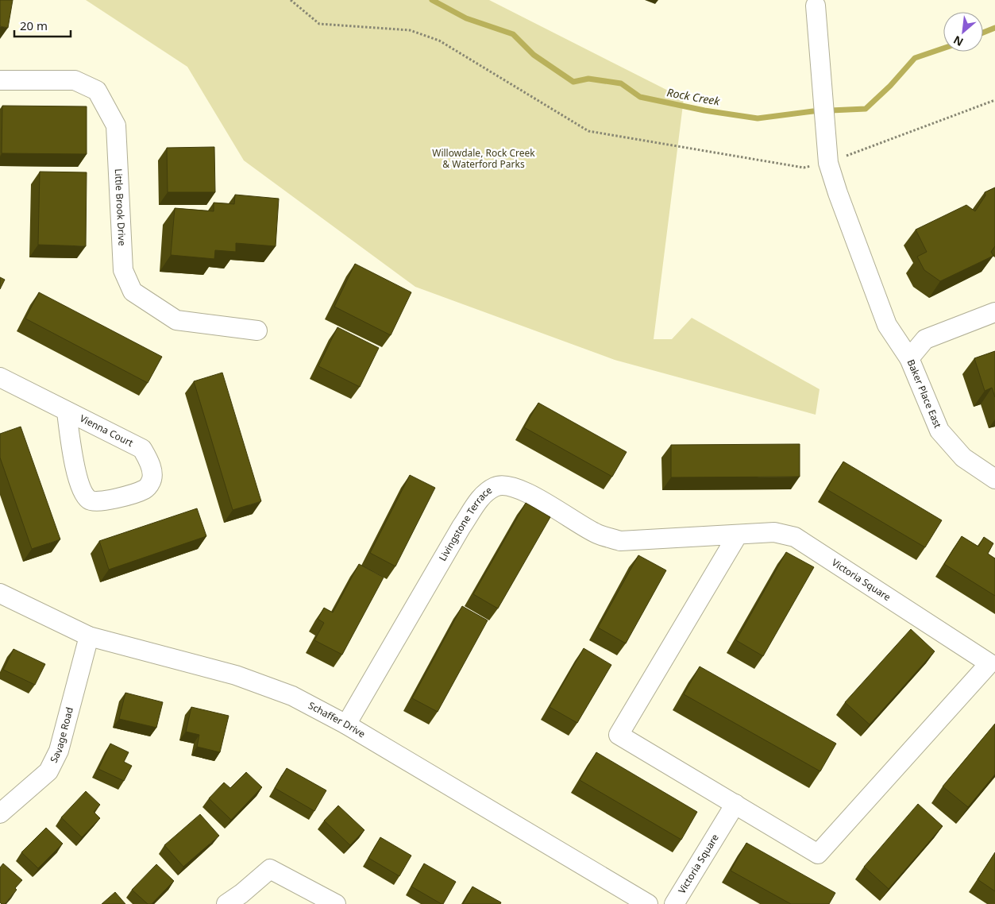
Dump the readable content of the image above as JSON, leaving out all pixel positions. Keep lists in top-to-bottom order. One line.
{"streets":{"street":["Little Brook Drive","Baker Place East","Vienna Court","Livingstone Terrace","Victoria Square","Schaffer Drive","Savage Road"]},"crossings":[["Livingstone Terrace","Victoria Square"],["Livingstone Terrace","Schaffer Drive"],["Schaffer Drive","Savage Road"]],"water":["Rock Creek"],"parks":["Willowdale, Rock Creek & Waterford Parks"],"scale_bar":"20 m","north":"bottom left"}
